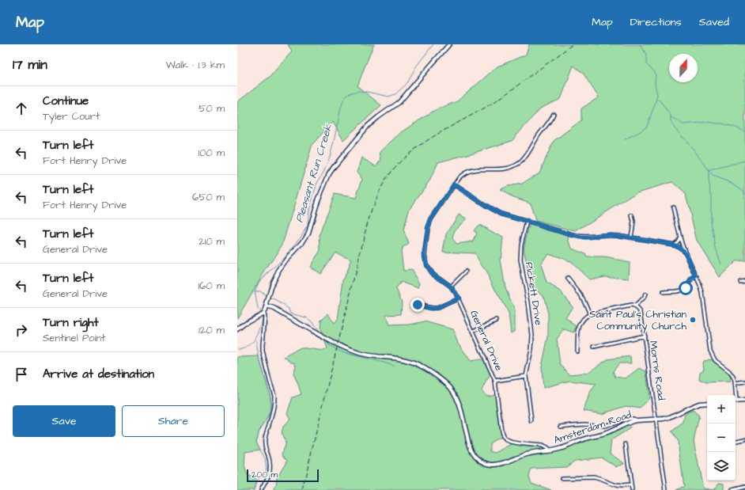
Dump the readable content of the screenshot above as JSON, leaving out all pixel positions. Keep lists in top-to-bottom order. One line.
{"streets":{"street":["Pickett Drive","General Drive","Morris Road","Amsterdam Road"]},"crossings":[["General Drive","Amsterdam Road"],["Morris Road","Amsterdam Road"]],"water":["Pleasant Run Creek"],"places":["Saint Paul’s Christian Community Church"],"scale_bar":"200 m","north":"top","page":{"header":"Map","nav":["Map","Directions","Saved"],"heading":["17 min","Walk · 1.3 km"],"list":[["Continue","Tyler Court","50 m"],["Turn left","Fort Henry Drive","100 m"],["Turn left","Fort Henry Drive","650 m"],["Turn left","General Drive","210 m"],["Turn left","General Drive","160 m"],["Turn right","Sentinel Point","120 m"],"Arrive at destination"],"map_buttons":["+","−"],"buttons":["Save","Share"],"scale":"200 m"}}
